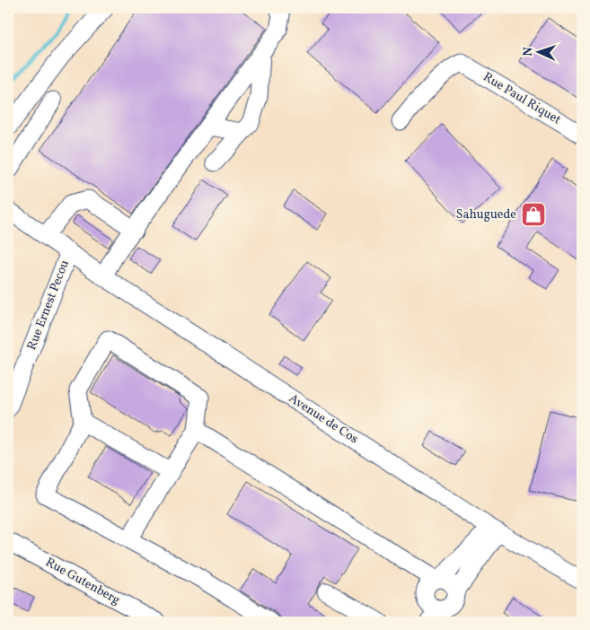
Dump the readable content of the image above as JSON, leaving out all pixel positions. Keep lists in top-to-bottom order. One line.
{"streets":{"street":["Rue Paul Riquet","Rue Ernest Pecou","Avenue de Cos","Rue Gutenberg"]},"crossings":[["Rue Ernest Pecou","Avenue de Cos"]],"places":{"shop":["Sahuguede"]},"north":"left"}
